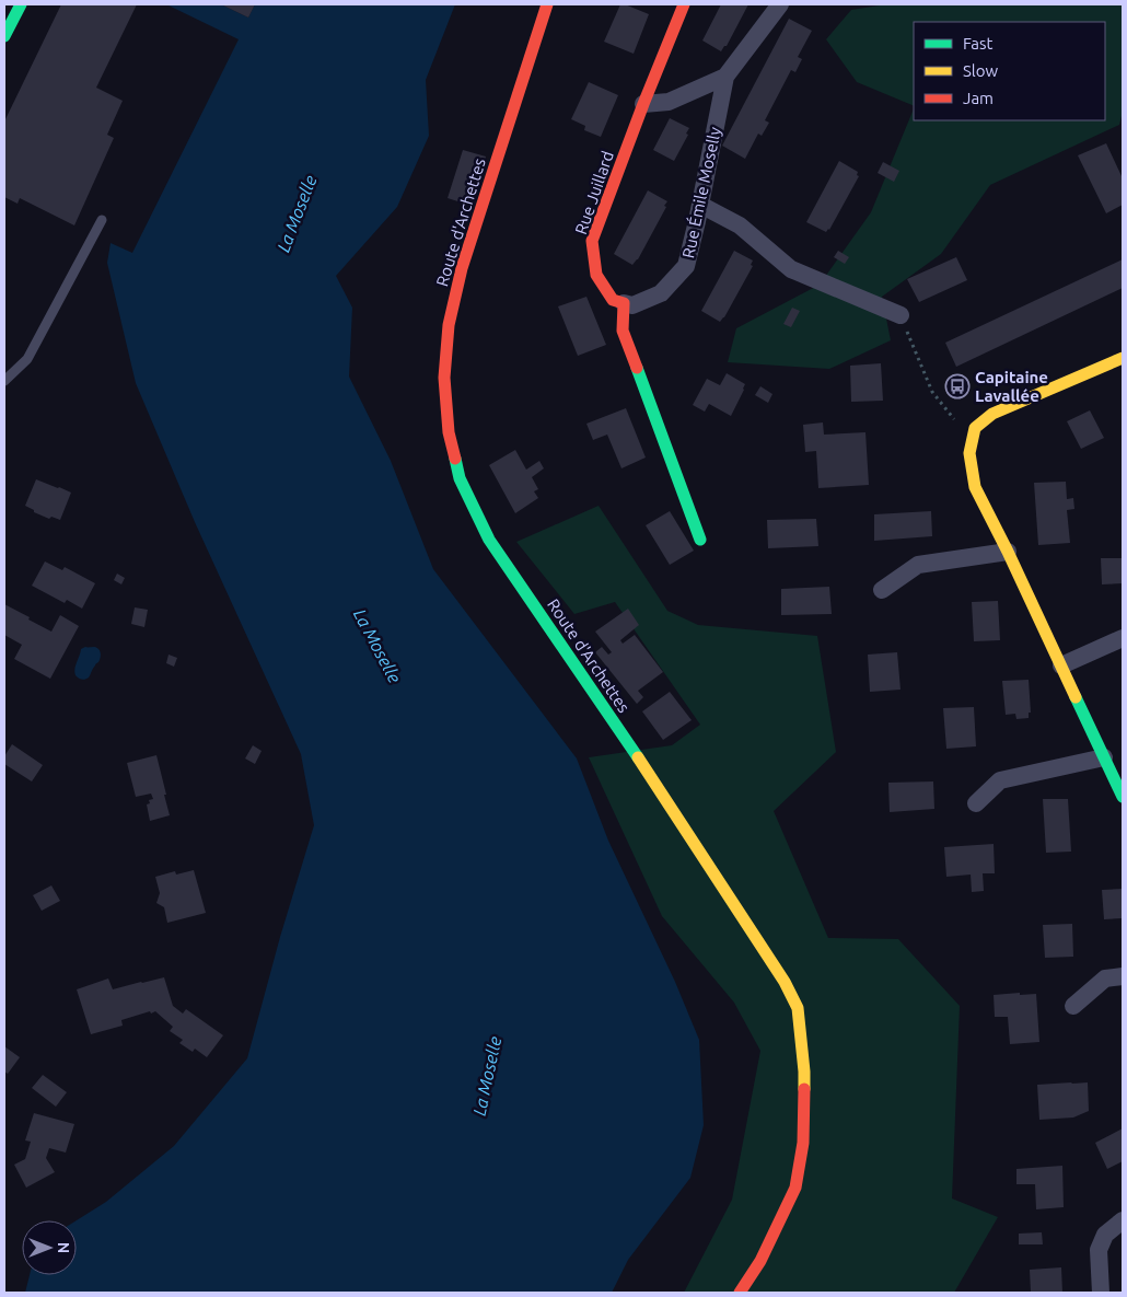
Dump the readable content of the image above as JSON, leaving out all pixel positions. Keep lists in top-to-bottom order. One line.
{"streets":{"street":["Rue Juillard","Rue Émile Moselly","Route d'Archettes"]},"crossings":[["Rue Juillard","Rue Émile Moselly"]],"water":["La Moselle"],"places":{"bus stop":["Capitaine Lavallée"]},"legend":["Fast","Slow","Jam"],"north":"right"}
